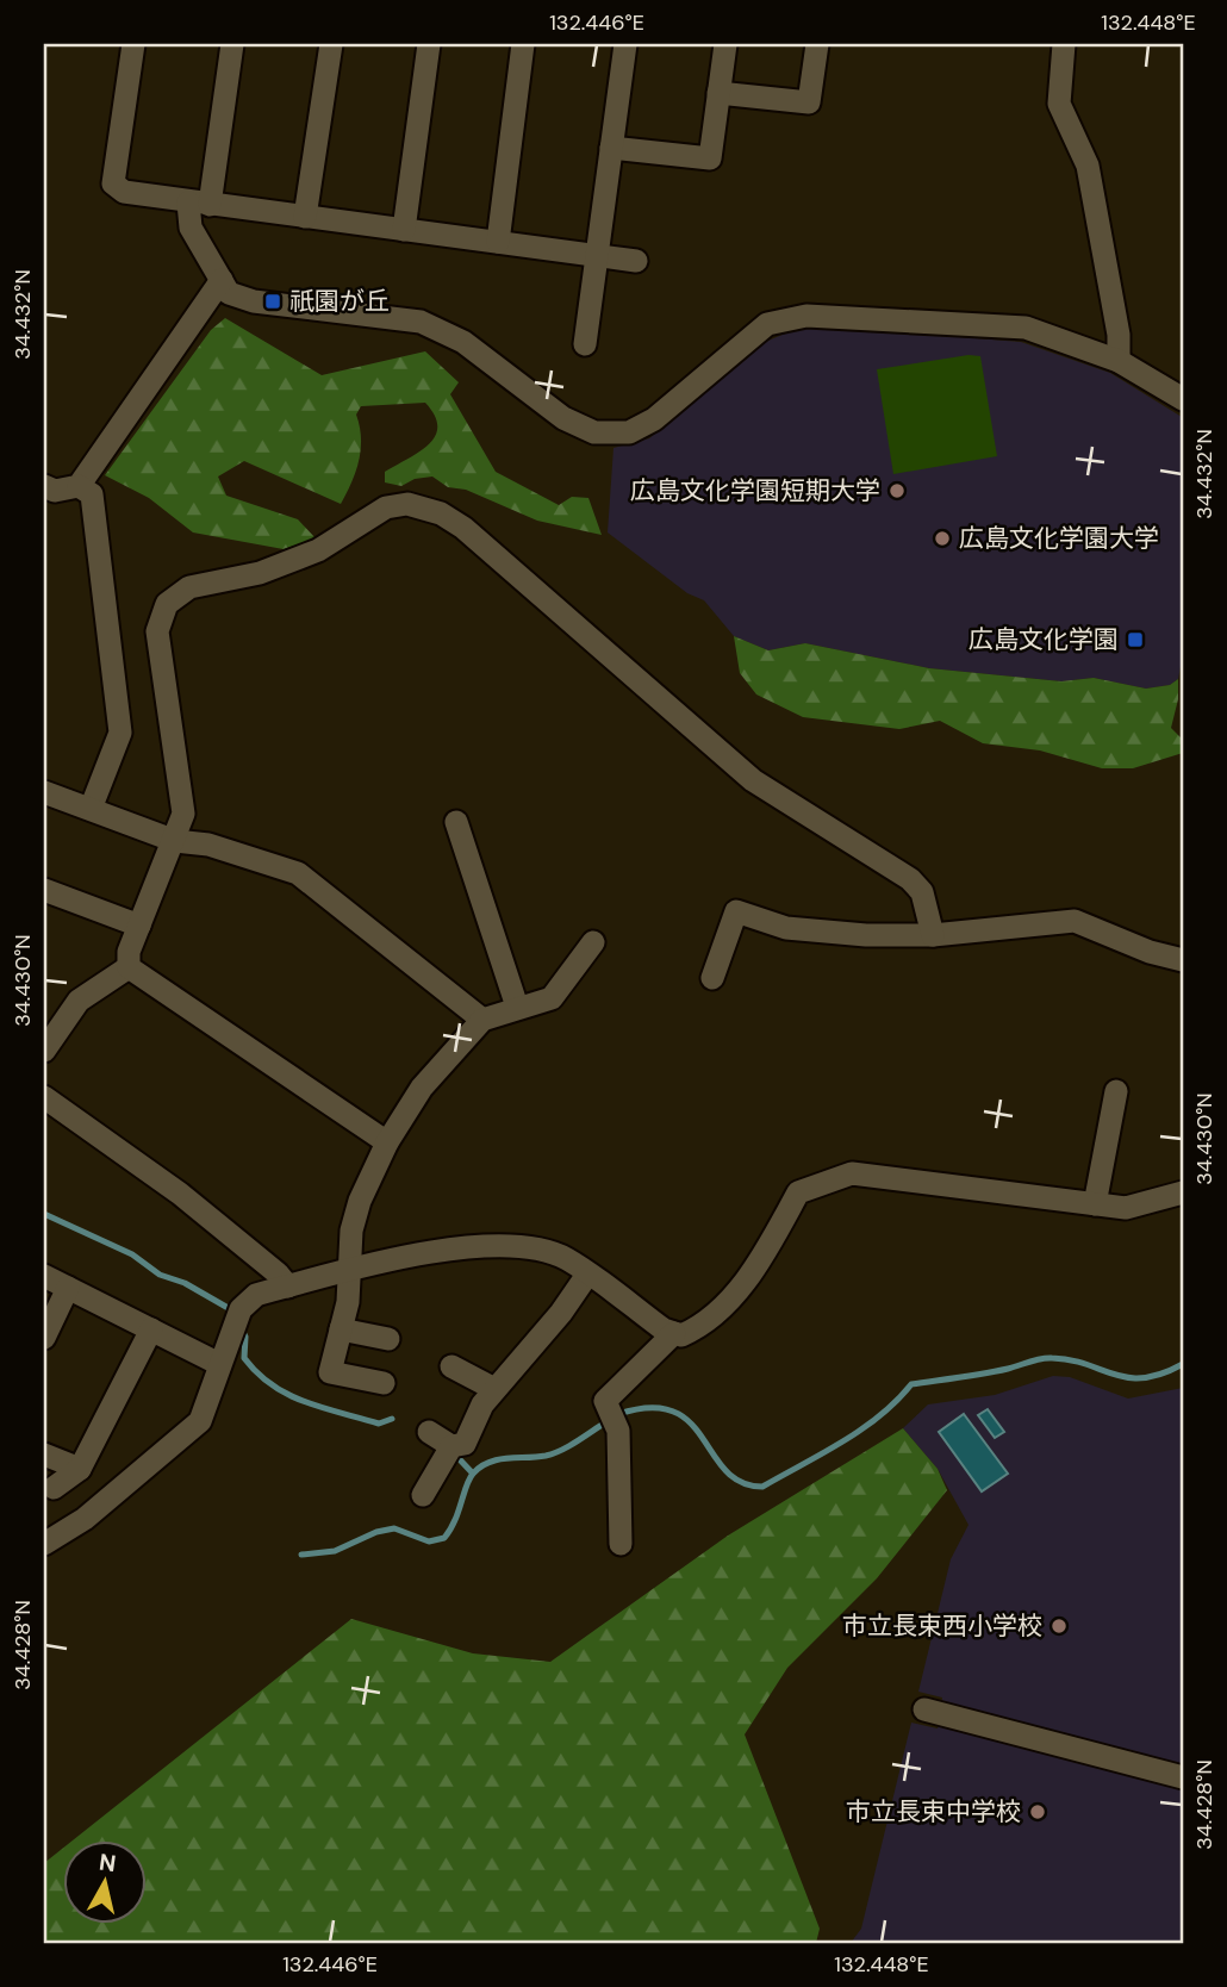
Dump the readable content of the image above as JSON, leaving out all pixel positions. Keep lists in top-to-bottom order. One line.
{"places":{"transit":["祇園が丘","広島文化学園"],"other":["広島文化学園短期大学","広島文化学園大学","市立長束西小学校","市立長束中学校"]},"north":"top","coordinates":["132.446°E","132.448°E","34.432°N","34.430°N","34.428°N"]}
